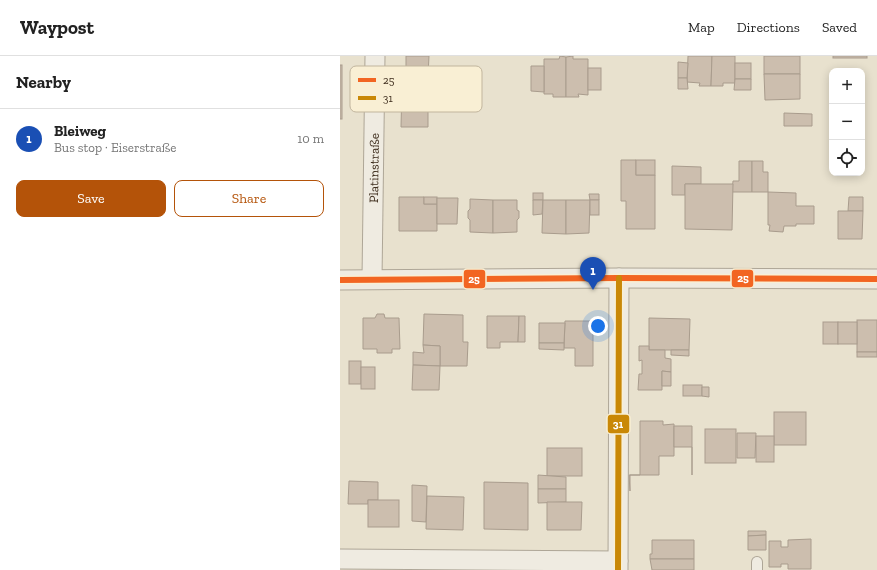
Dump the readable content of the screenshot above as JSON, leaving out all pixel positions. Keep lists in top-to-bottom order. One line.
{"streets":{"street":["Platinstraße"]},"lines":["transit line 25","transit line 31"],"legend":["25","31"],"page":{"header":"Waypost","nav":["Map","Directions","Saved"],"heading":"Nearby","map_buttons":["+","−"],"list":[{"mark":"1","name":"Bleiweg","note":"Bus stop · Eiserstraße","value":"10 m"}],"buttons":["Save","Share"],"pins":"1"}}
